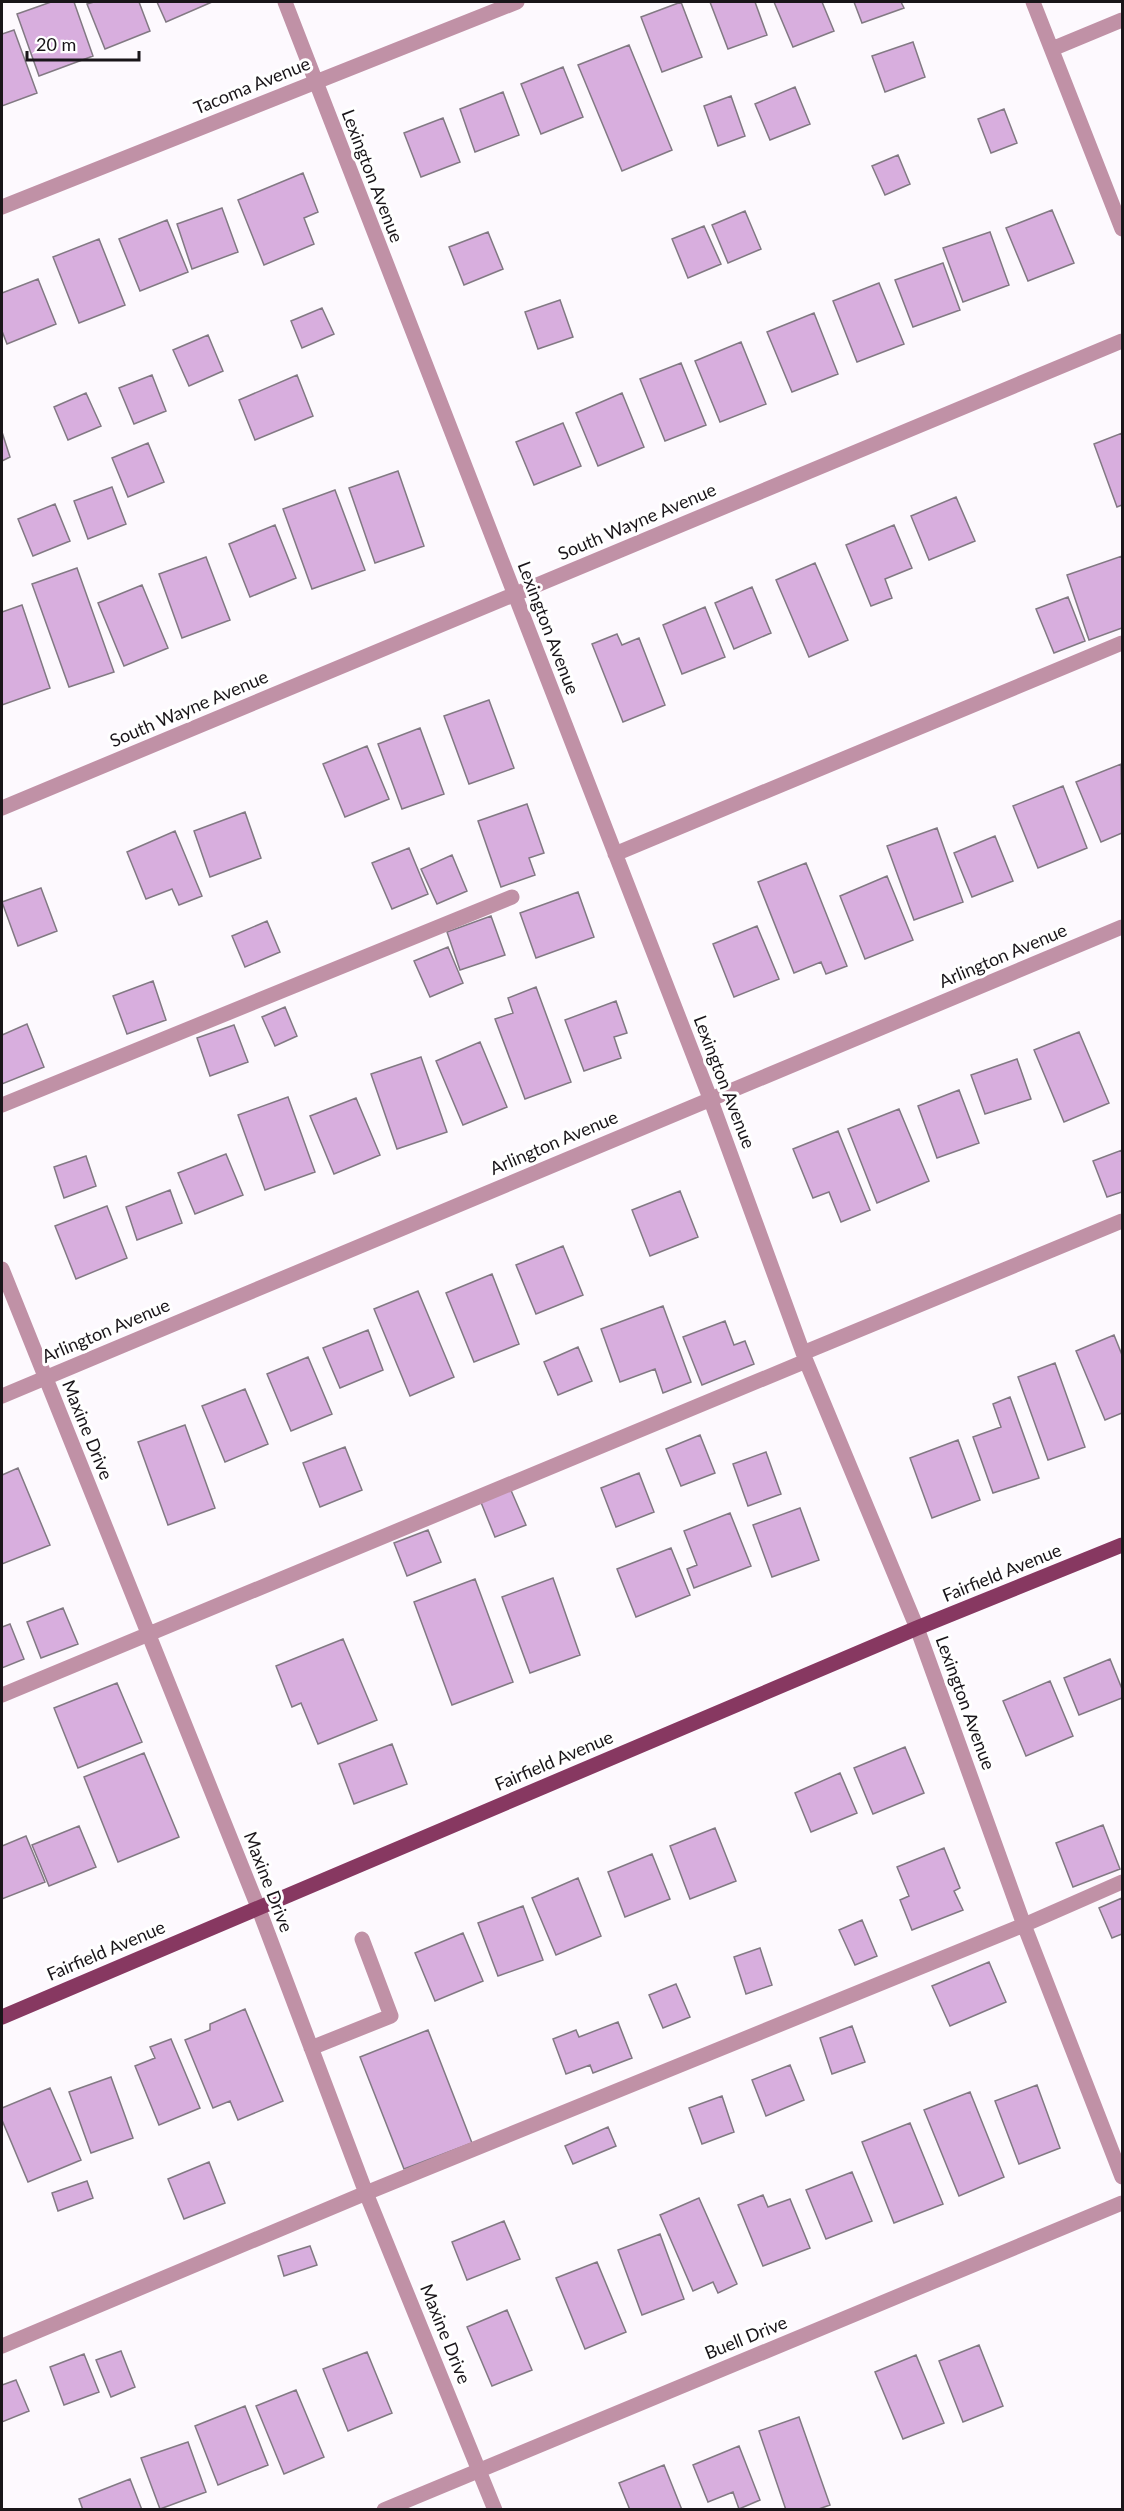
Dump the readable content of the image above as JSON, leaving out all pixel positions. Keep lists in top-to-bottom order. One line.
{"streets":{"main road":["Fairfield Avenue"],"street":["Tacoma Avenue","Lexington Avenue","South Wayne Avenue","Arlington Avenue","Maxine Drive","Buell Drive"]},"crossings":[["Tacoma Avenue","Lexington Avenue"],["Lexington Avenue","South Wayne Avenue"],["Lexington Avenue","Arlington Avenue"],["Lexington Avenue","Fairfield Avenue"],["Arlington Avenue","Maxine Drive"],["Maxine Drive","Fairfield Avenue"],["Maxine Drive","Buell Drive"]],"scale_bar":"20 m"}
